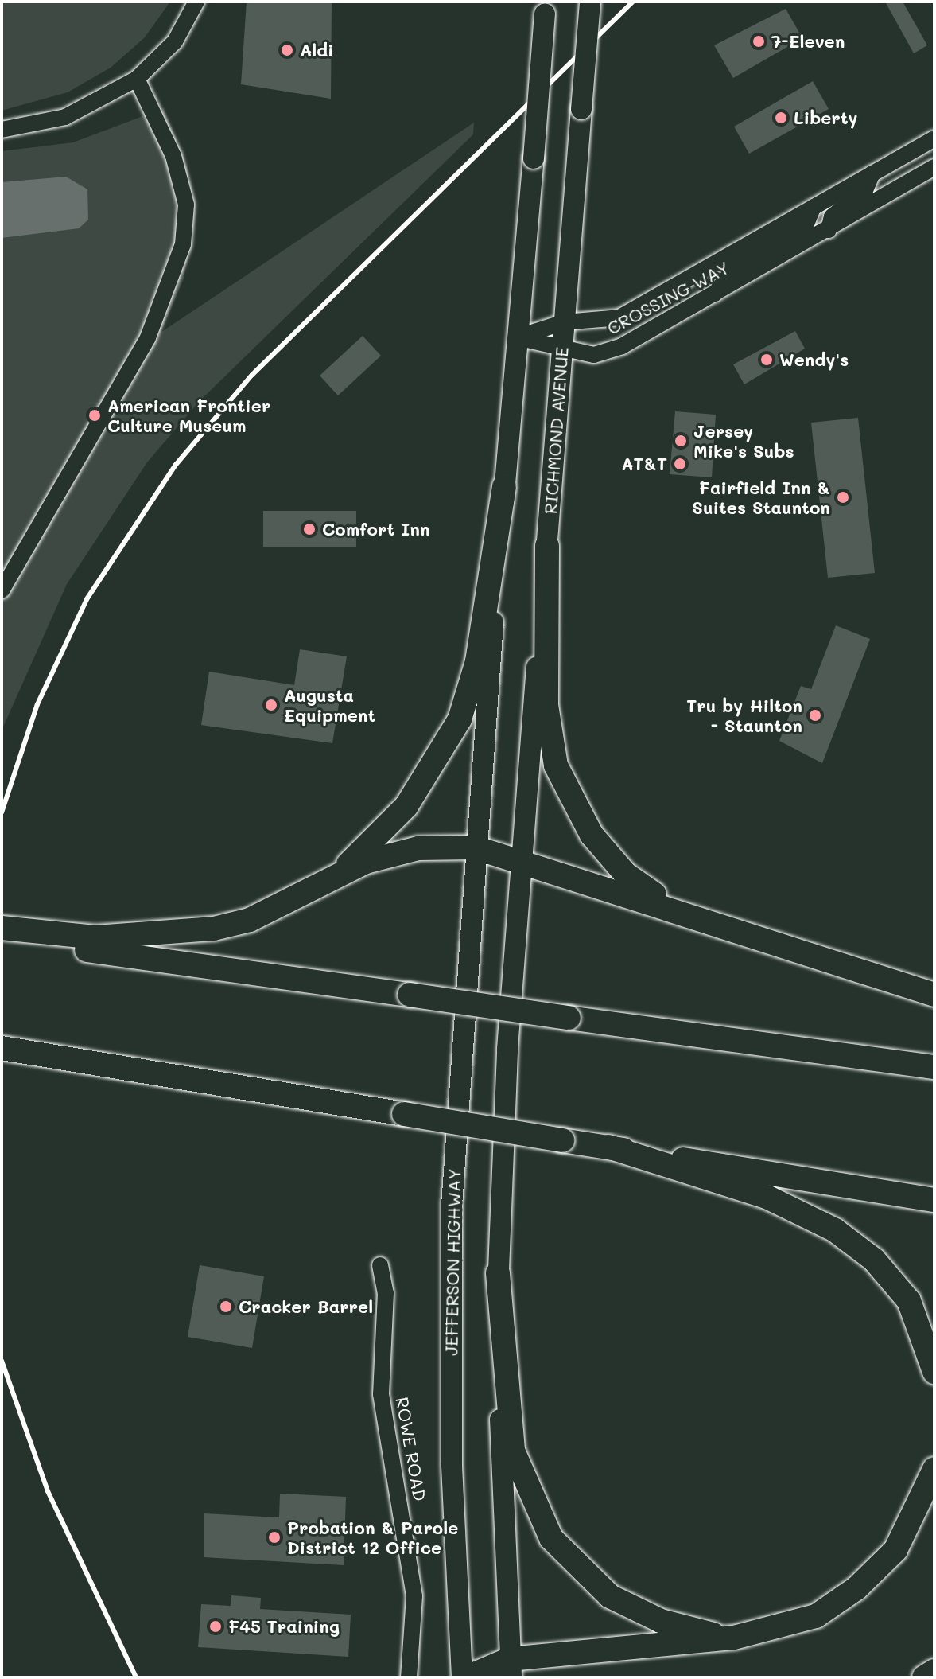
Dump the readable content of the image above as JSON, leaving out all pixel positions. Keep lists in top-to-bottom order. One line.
{"streets":{"main road":["RICHMOND AVENUE","JEFFERSON HIGHWAY"],"street":["CROSSING WAY","ROWE ROAD"]},"crossings":[["CROSSING WAY","RICHMOND AVENUE"]],"places":["7-Eleven","Aldi","Liberty","Wendy's","American Frontier Culture Museum","Jersey Mike's Subs","AT&T","Fairfield Inn & Suites Staunton","Comfort Inn","Augusta Equipment","Tru by Hilton - Staunton","Cracker Barrel","Probation & Parole District 12 Office","F45 Training"]}
